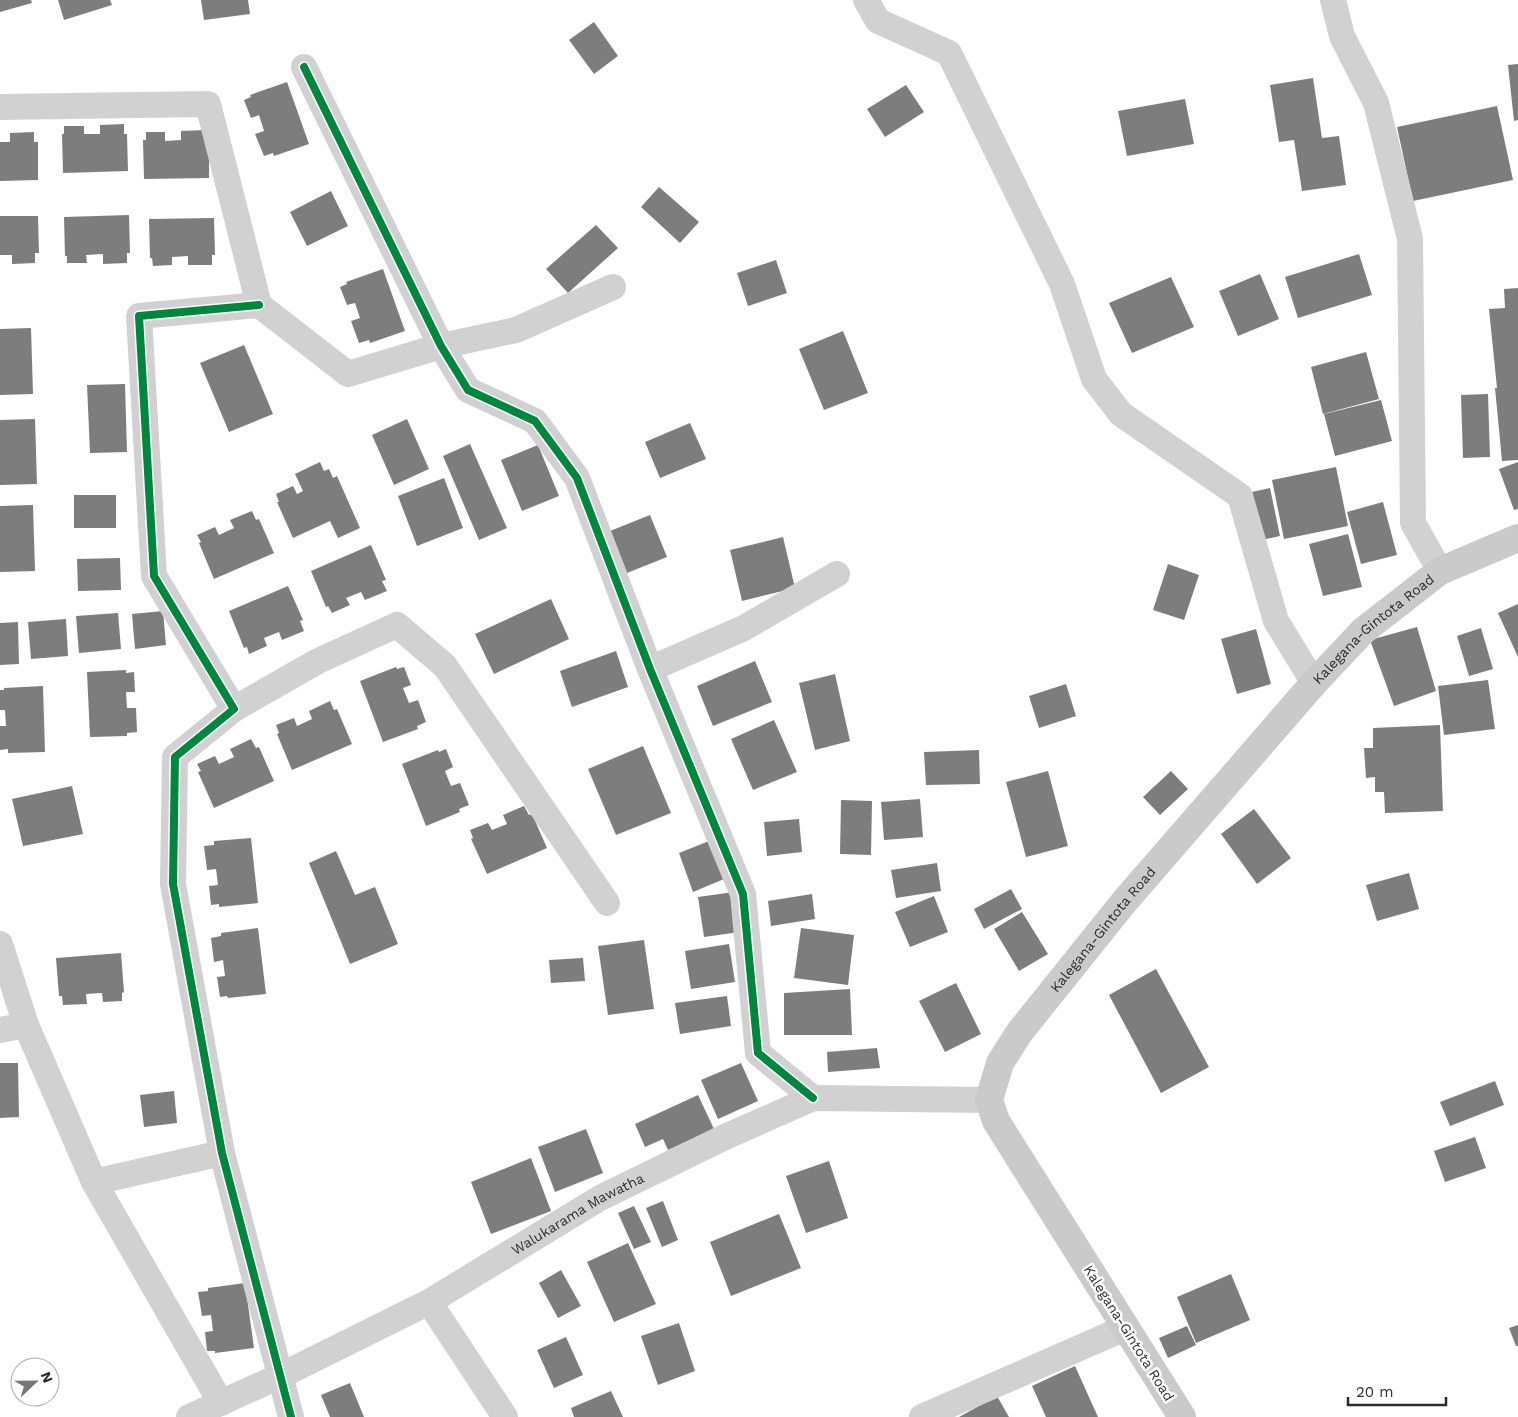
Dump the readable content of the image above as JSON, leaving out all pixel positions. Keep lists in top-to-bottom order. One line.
{"streets":{"main road":["Kalegana-Gintota Road"],"street":["Walukarama Mawatha"]},"crossings":[["Kalegana-Gintota Road","Walukarama Mawatha"]],"scale_bar":"20 m","north":"right"}
